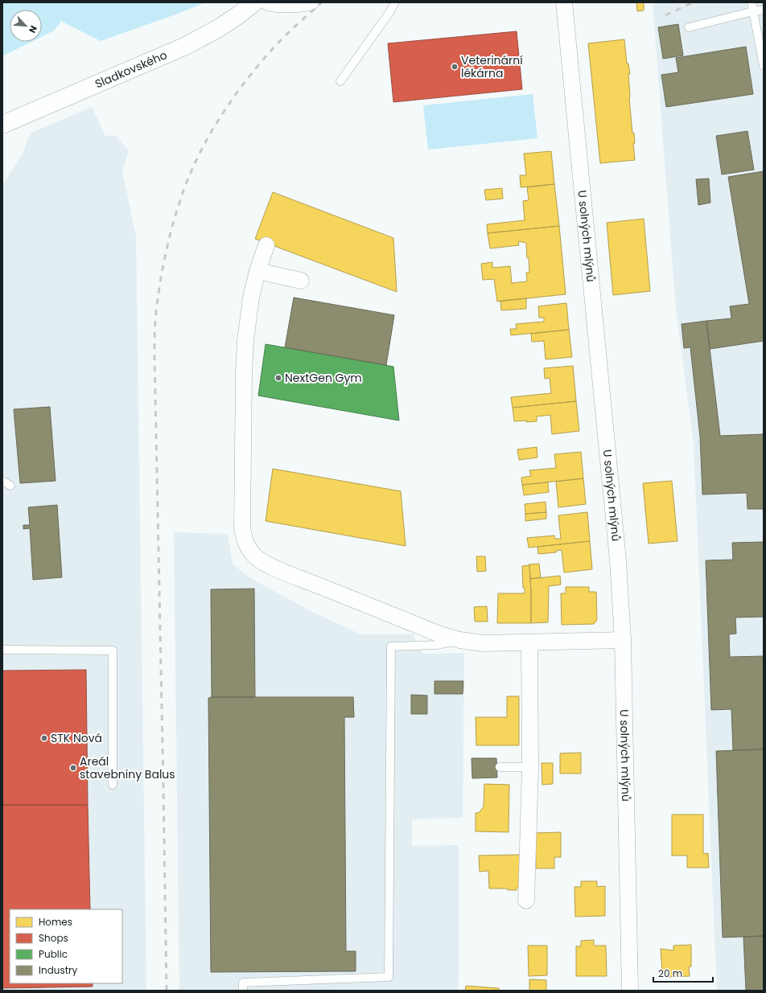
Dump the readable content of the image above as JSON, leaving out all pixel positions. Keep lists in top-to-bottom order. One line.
{"streets":{"street":["Sladkovského","U solných mlýnů"]},"places":["Veterinární lékárna","NextGen Gym","STK Nová","Areál stavebniny Balus"],"legend":["Homes","Shops","Public","Industry"],"scale_bar":"20 m","north":"bottom right"}
